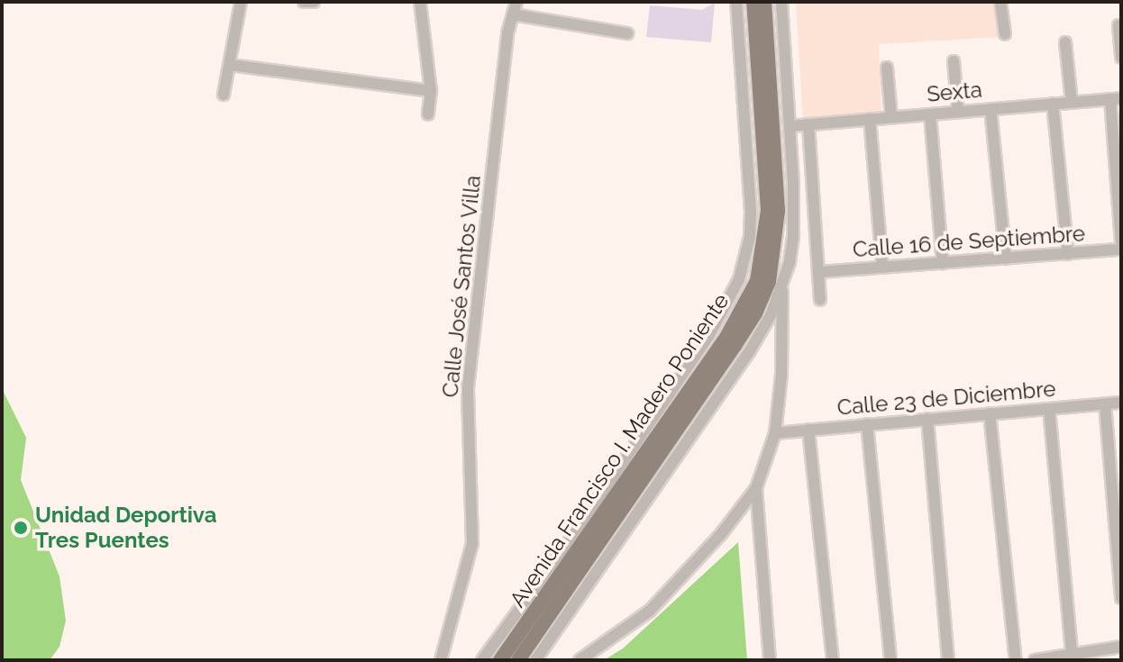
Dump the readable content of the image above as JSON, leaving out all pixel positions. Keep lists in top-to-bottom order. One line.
{"streets":{"main road":["Avenida Francisco I. Madero Poniente"],"street":["Sexta","Calle 16 de Septiembre","Calle José Santos Villa","Calle 23 de Diciembre"]},"places":["Unidad Deportiva Tres Puentes"]}
